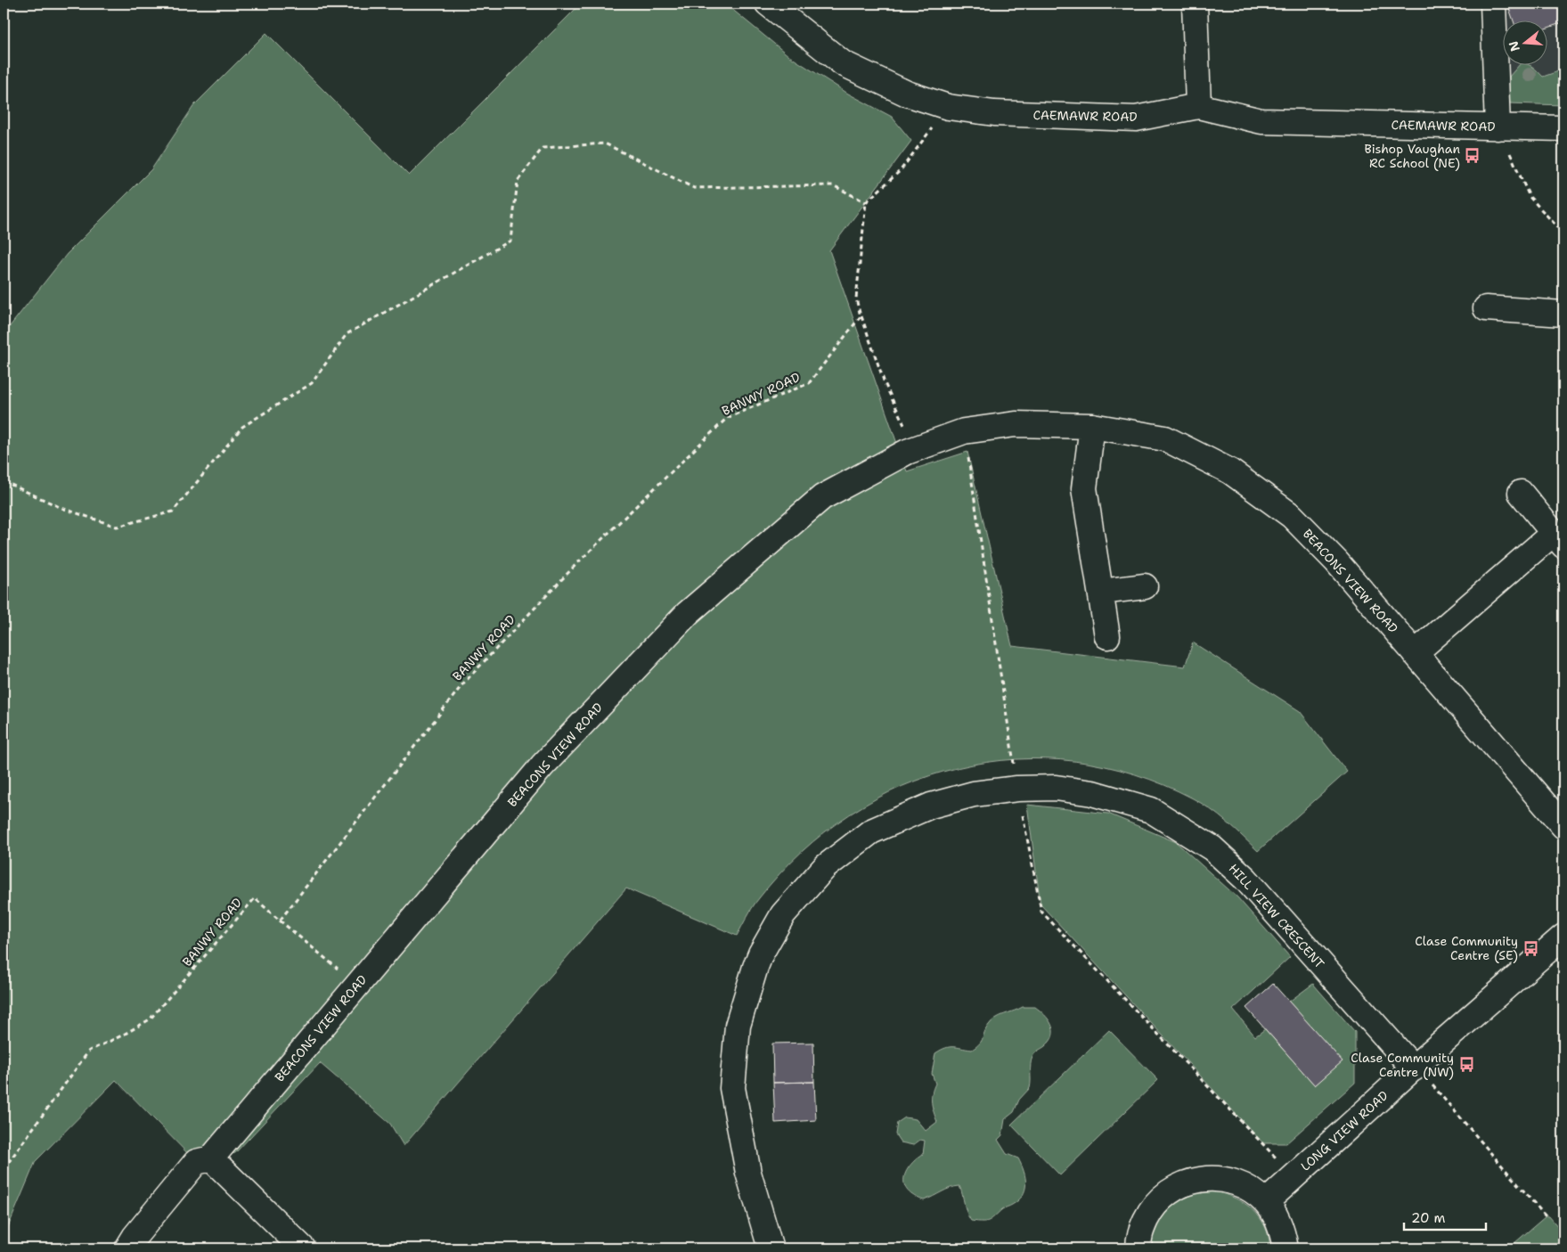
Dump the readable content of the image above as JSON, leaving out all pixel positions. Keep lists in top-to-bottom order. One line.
{"streets":{"street":["CAEMAWR ROAD","BEACONS VIEW ROAD","HILL VIEW CRESCENT","LONG VIEW ROAD"],"path":["BANWY ROAD"]},"crossings":[["HILL VIEW CRESCENT","LONG VIEW ROAD"]],"places":{"bus stop":["Bishop Vaughan RC School (NE)","Clase Community Centre (SE)","Clase Community Centre (NW)"]},"scale_bar":"20 m","north":"left"}
